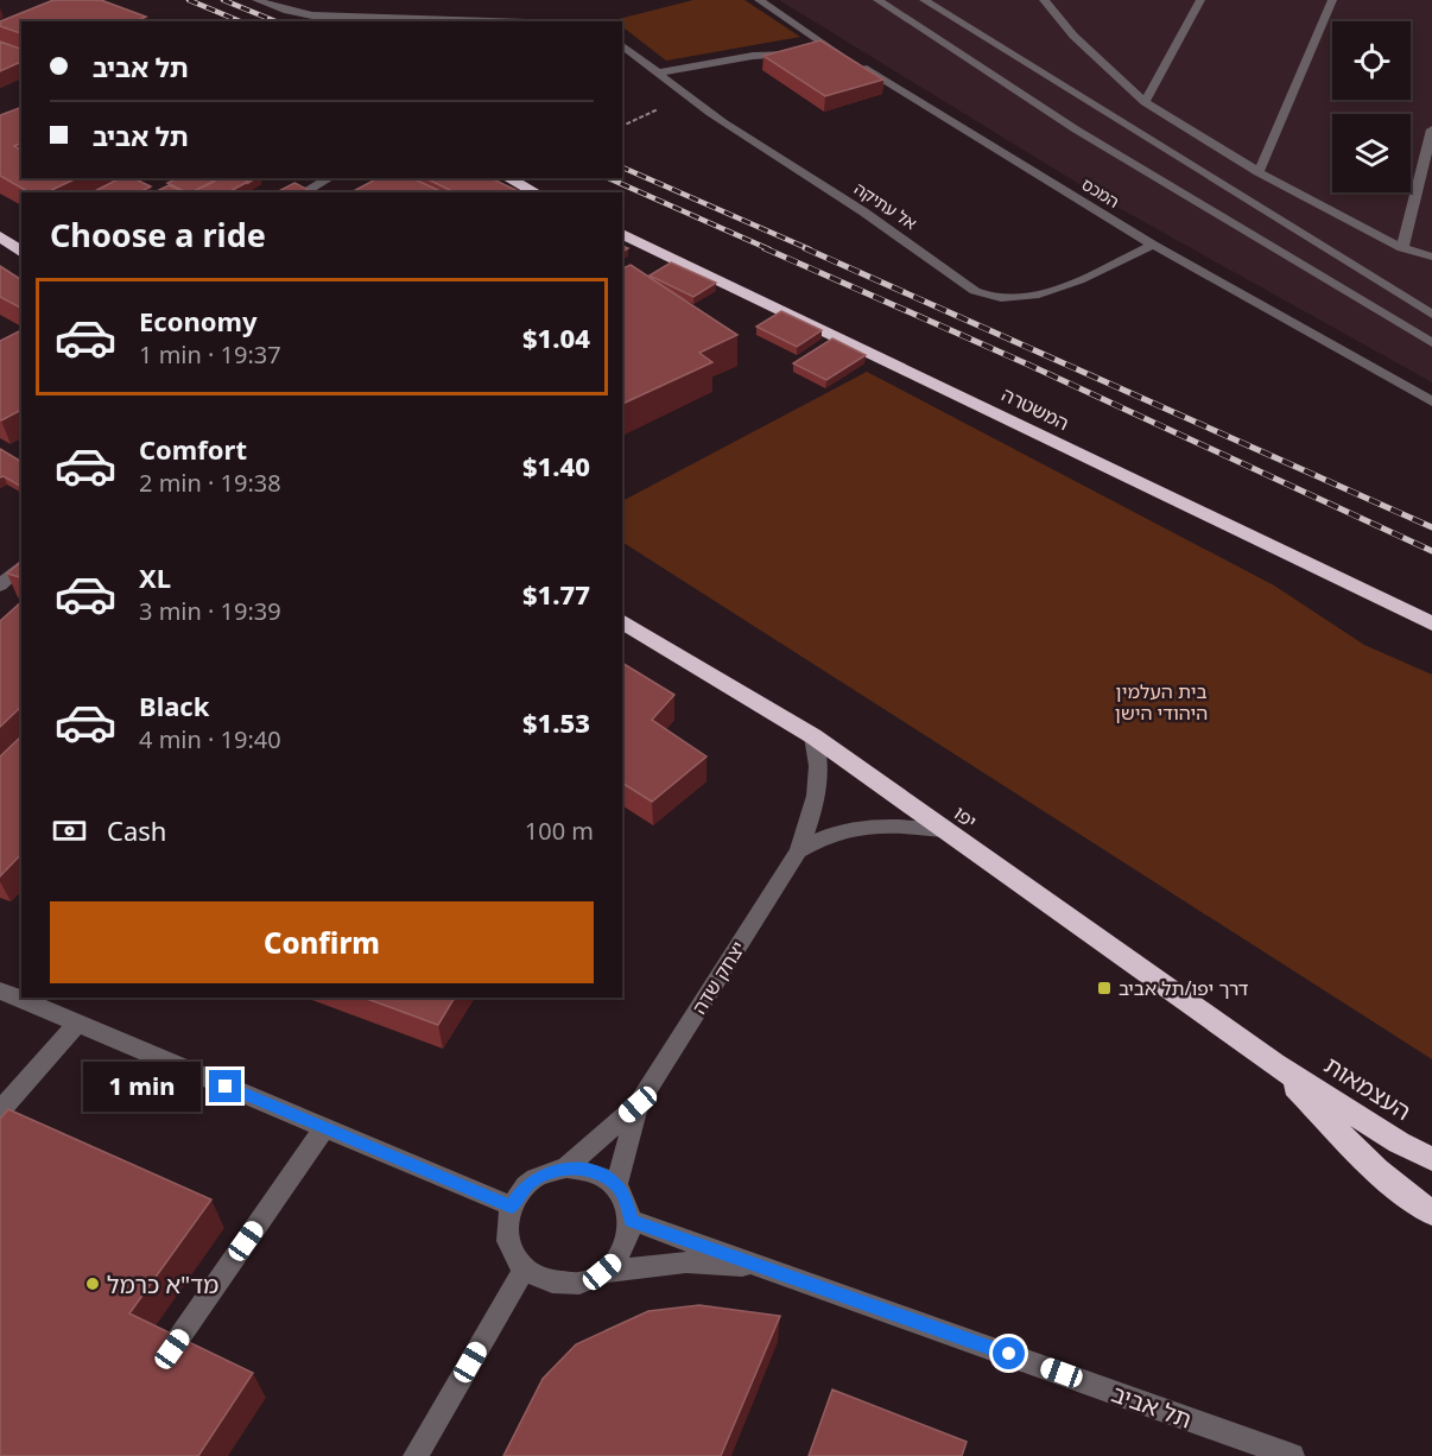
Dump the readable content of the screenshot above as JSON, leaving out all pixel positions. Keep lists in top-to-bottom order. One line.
{"streets":{"highway":["המשטרה","יפו","העצמאות"],"street":["המכס","אל עתיקה","יצחק שדה","תל אביב"]},"crossings":[["המכס","אל עתיקה"],["יפו","יצחק שדה"],["יפו","העצמאות"],["יצחק שדה","תל אביב"]],"parks":["בית העלמין היהודי הישן"],"places":{"transit":["דרך יפו/תל אביב"],"other":["מד\"א כרמל"]},"page":{"banner":["תל אביב","תל אביב"],"heading":"Choose a ride","list":[{"name":"Economy","note":"1 min · 19:37","value":"$1.04"},{"name":"Comfort","note":"2 min · 19:38","value":"$1.40"},{"name":"XL","note":"3 min · 19:39","value":"$1.77"},{"name":"Black","note":"4 min · 19:40","value":"$1.53"}],"pay":["Cash","100 m"],"buttons":"Confirm","bubble":"1 min"}}
